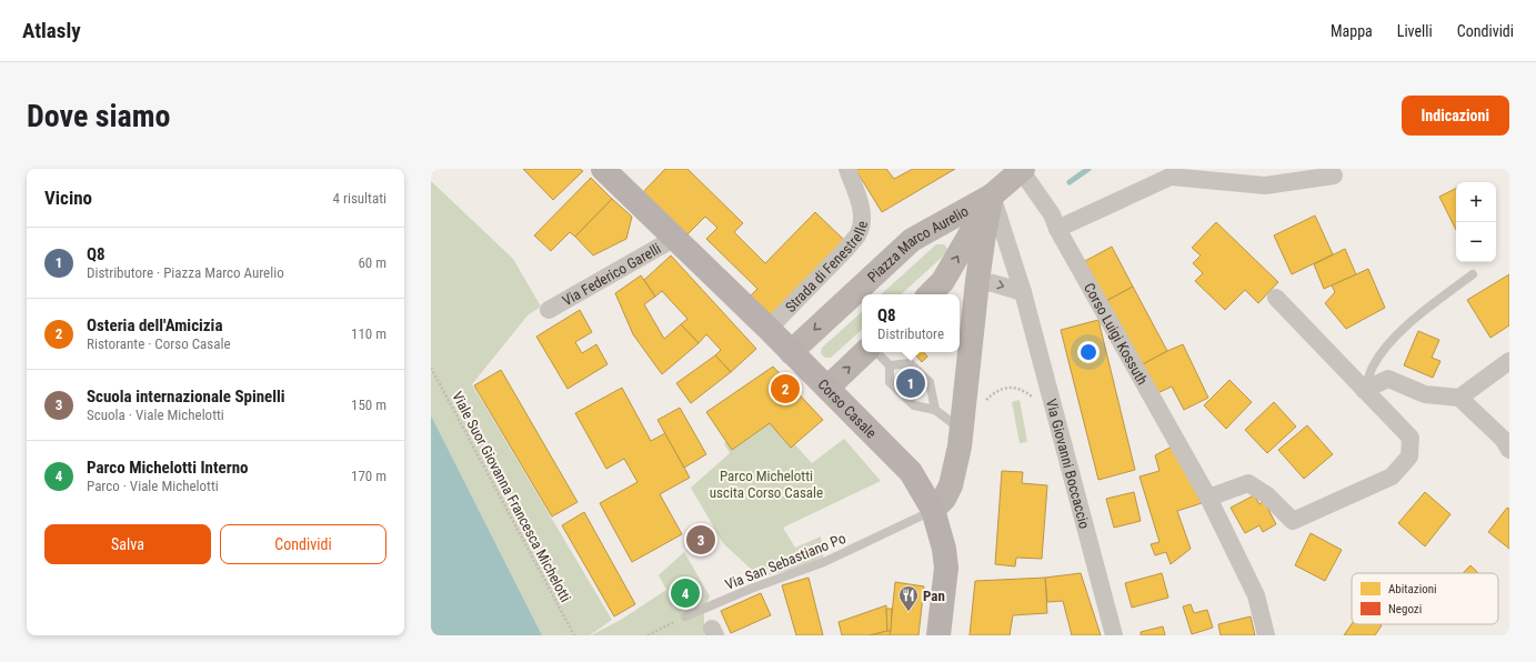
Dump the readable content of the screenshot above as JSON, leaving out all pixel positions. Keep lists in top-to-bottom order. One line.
{"streets":{"main road":["Piazza Marco Aurelio","Corso Casale"],"street":["Strada di Fenestrelle","Via Federico Garelli","Corso Luigi Kossuth","Via Giovanni Boccaccio"],"lane":["Via San Sebastiano Po"],"path":["Viale Suor Giovanna Francesca Michelotti"]},"crossings":[["Piazza Marco Aurelio","Corso Casale"],["Piazza Marco Aurelio","Via Giovanni Boccaccio"],["Piazza Marco Aurelio","Via San Sebastiano Po"],["Strada di Fenestrelle","Corso Casale"],["Via Federico Garelli","Corso Casale"],["Corso Casale","Via San Sebastiano Po"]],"parks":["Parco Michelotti uscita Corso Casale"],"places":{"restaurant":["Pan"]},"legend":["Abitazioni","Negozi"],"page":{"header":"Atlasly","nav":["Mappa","Livelli","Condividi"],"buttons":["Indicazioni",["Salva","Condividi"]],"title":"Dove siamo","heading":["Vicino","4 risultati"],"map_buttons":["+","−"],"list":[{"mark":"1","name":"Q8","note":"Distributore · Piazza Marco Aurelio","value":"60 m"},{"mark":"2","name":"Osteria dell'Amicizia","note":"Ristorante · Corso Casale","value":"110 m"},{"mark":"3","name":"Scuola internazionale Spinelli","note":"Scuola · Viale Michelotti","value":"150 m"},{"mark":"4","name":"Parco Michelotti Interno","note":"Parco · Viale Michelotti","value":"170 m"}],"popup":["Q8","Distributore"],"pins":["1","2","3","4"]}}
